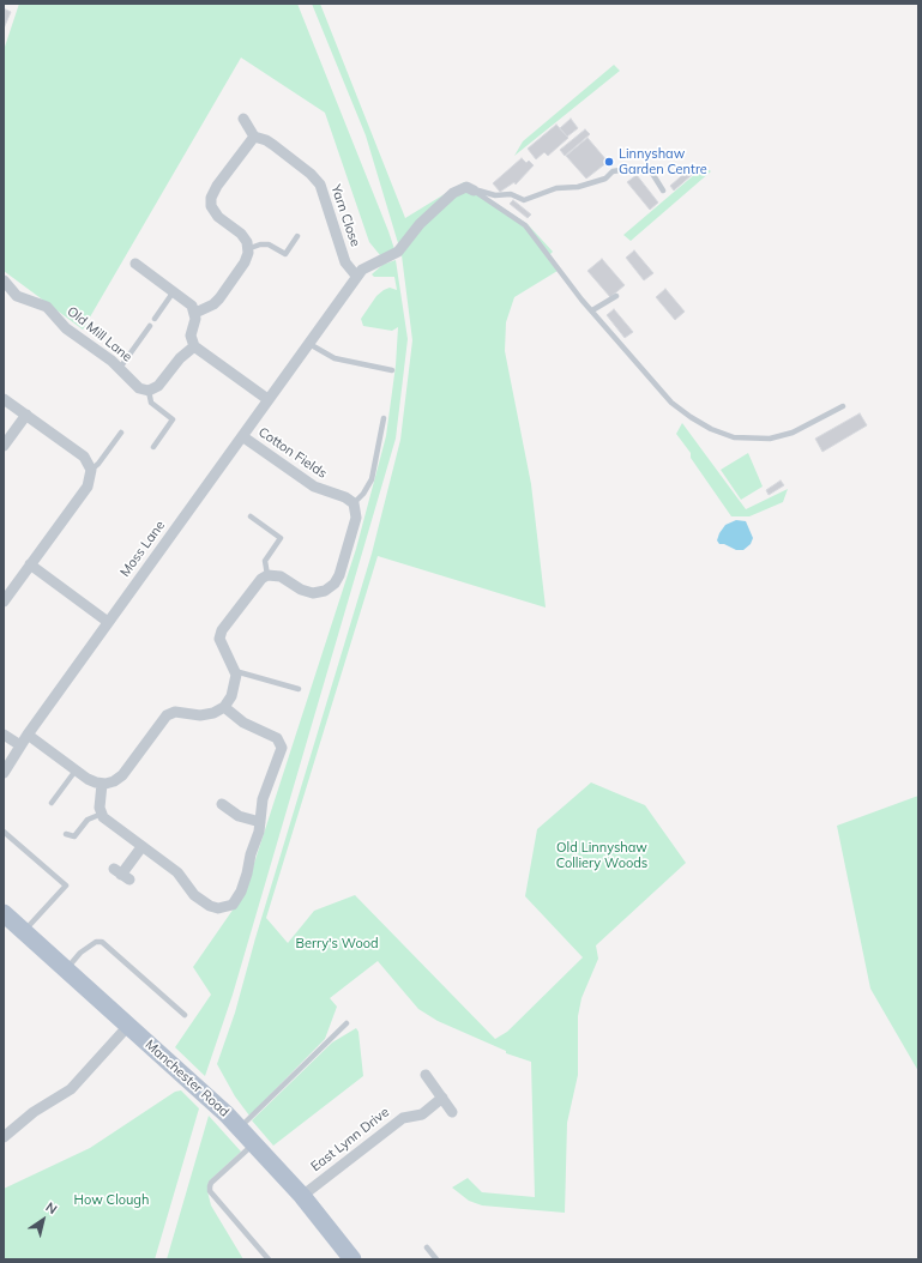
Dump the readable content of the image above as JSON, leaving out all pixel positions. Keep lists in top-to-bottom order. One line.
{"streets":{"main road":["Manchester Road"],"street":["Yarn Close","Old Mill Lane","Cotton Fields","Moss Lane","East Lynn Drive"]},"crossings":[["Yarn Close","Moss Lane"],["Cotton Fields","Moss Lane"],["Manchester Road","East Lynn Drive"]],"parks":["Old Linnyshaw Colliery Woods","Berry's Wood","How Clough"],"places":["Linnyshaw Garden Centre"],"north":"top right"}
